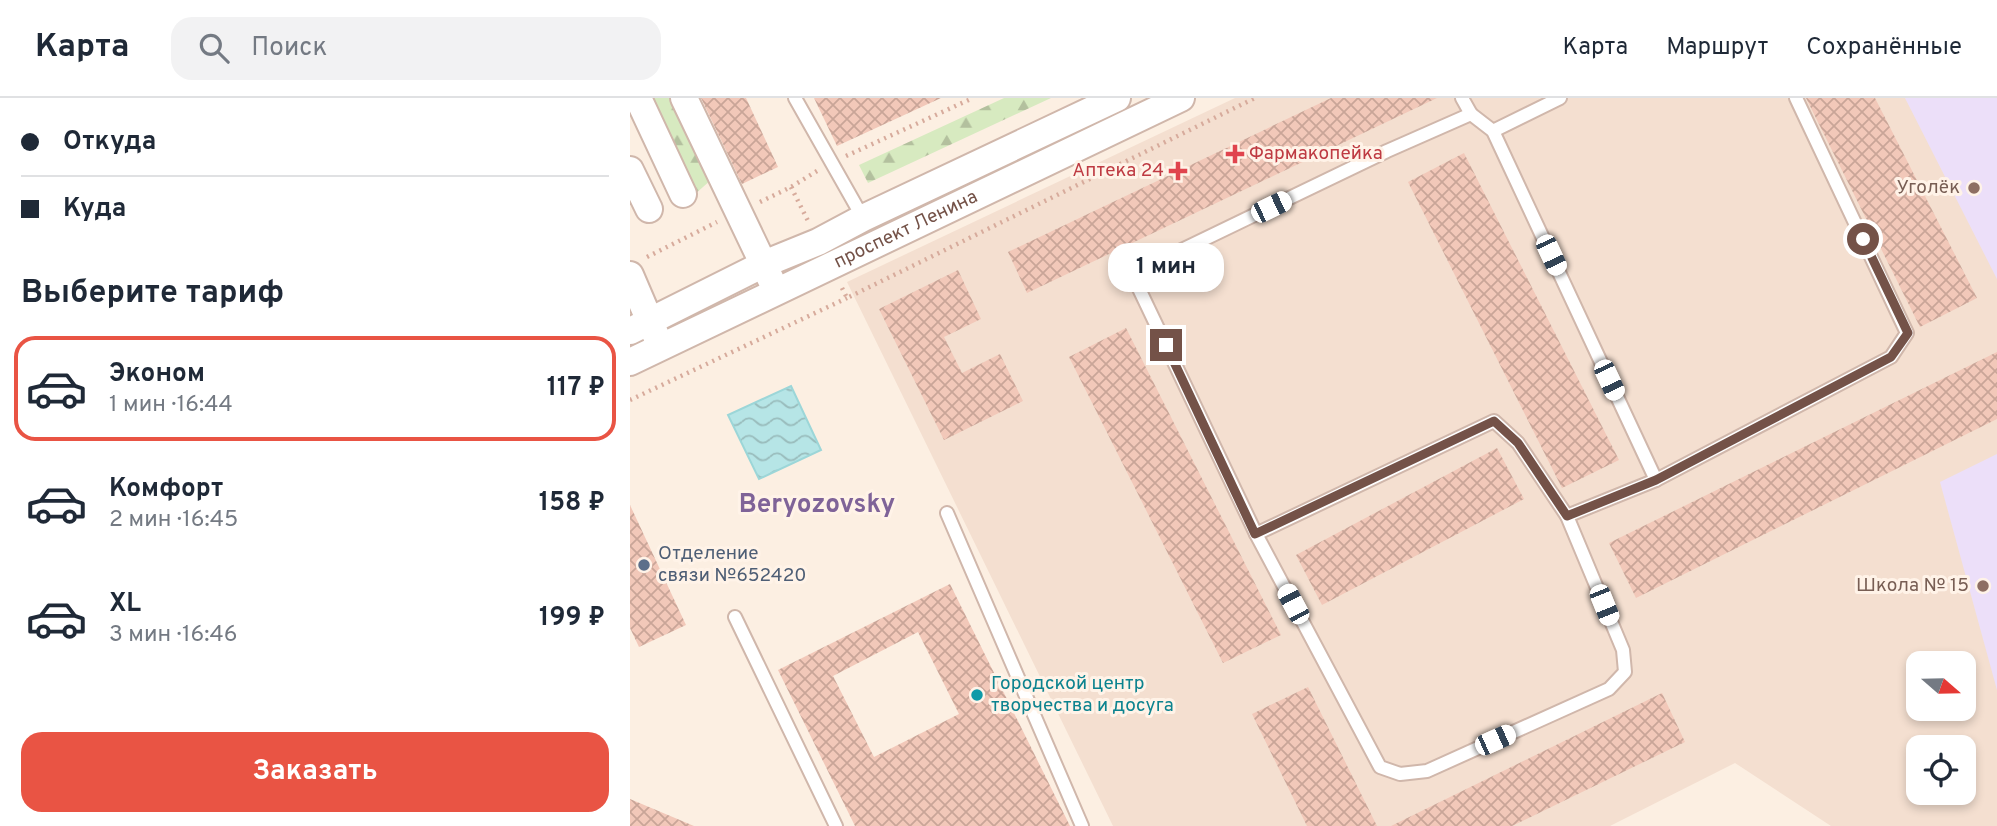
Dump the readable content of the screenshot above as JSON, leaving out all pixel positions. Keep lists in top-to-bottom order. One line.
{"streets":{"street":["проспект Ленина"]},"districts":["Beryozovsky"],"places":{"health":["Фармакопейка","Аптека 24"],"other":["Уголёк","Отделение связи №652420","Школа № 15","Городской центр творчества и досуга"]},"north":"right","page":{"header":"Карта","search":"Поиск","nav":["Карта","Маршрут","Сохранённые"],"banner":["Откуда","Куда"],"bubble":"1 мин","heading":"Выберите тариф","list":[{"name":"Эконом","note":"1 мин · 16:44","value":"117 ₽"},{"name":"Комфорт","note":"2 мин · 16:45","value":"158 ₽"},{"name":"XL","note":"3 мин · 16:46","value":"199 ₽"}],"buttons":"Заказать"}}
